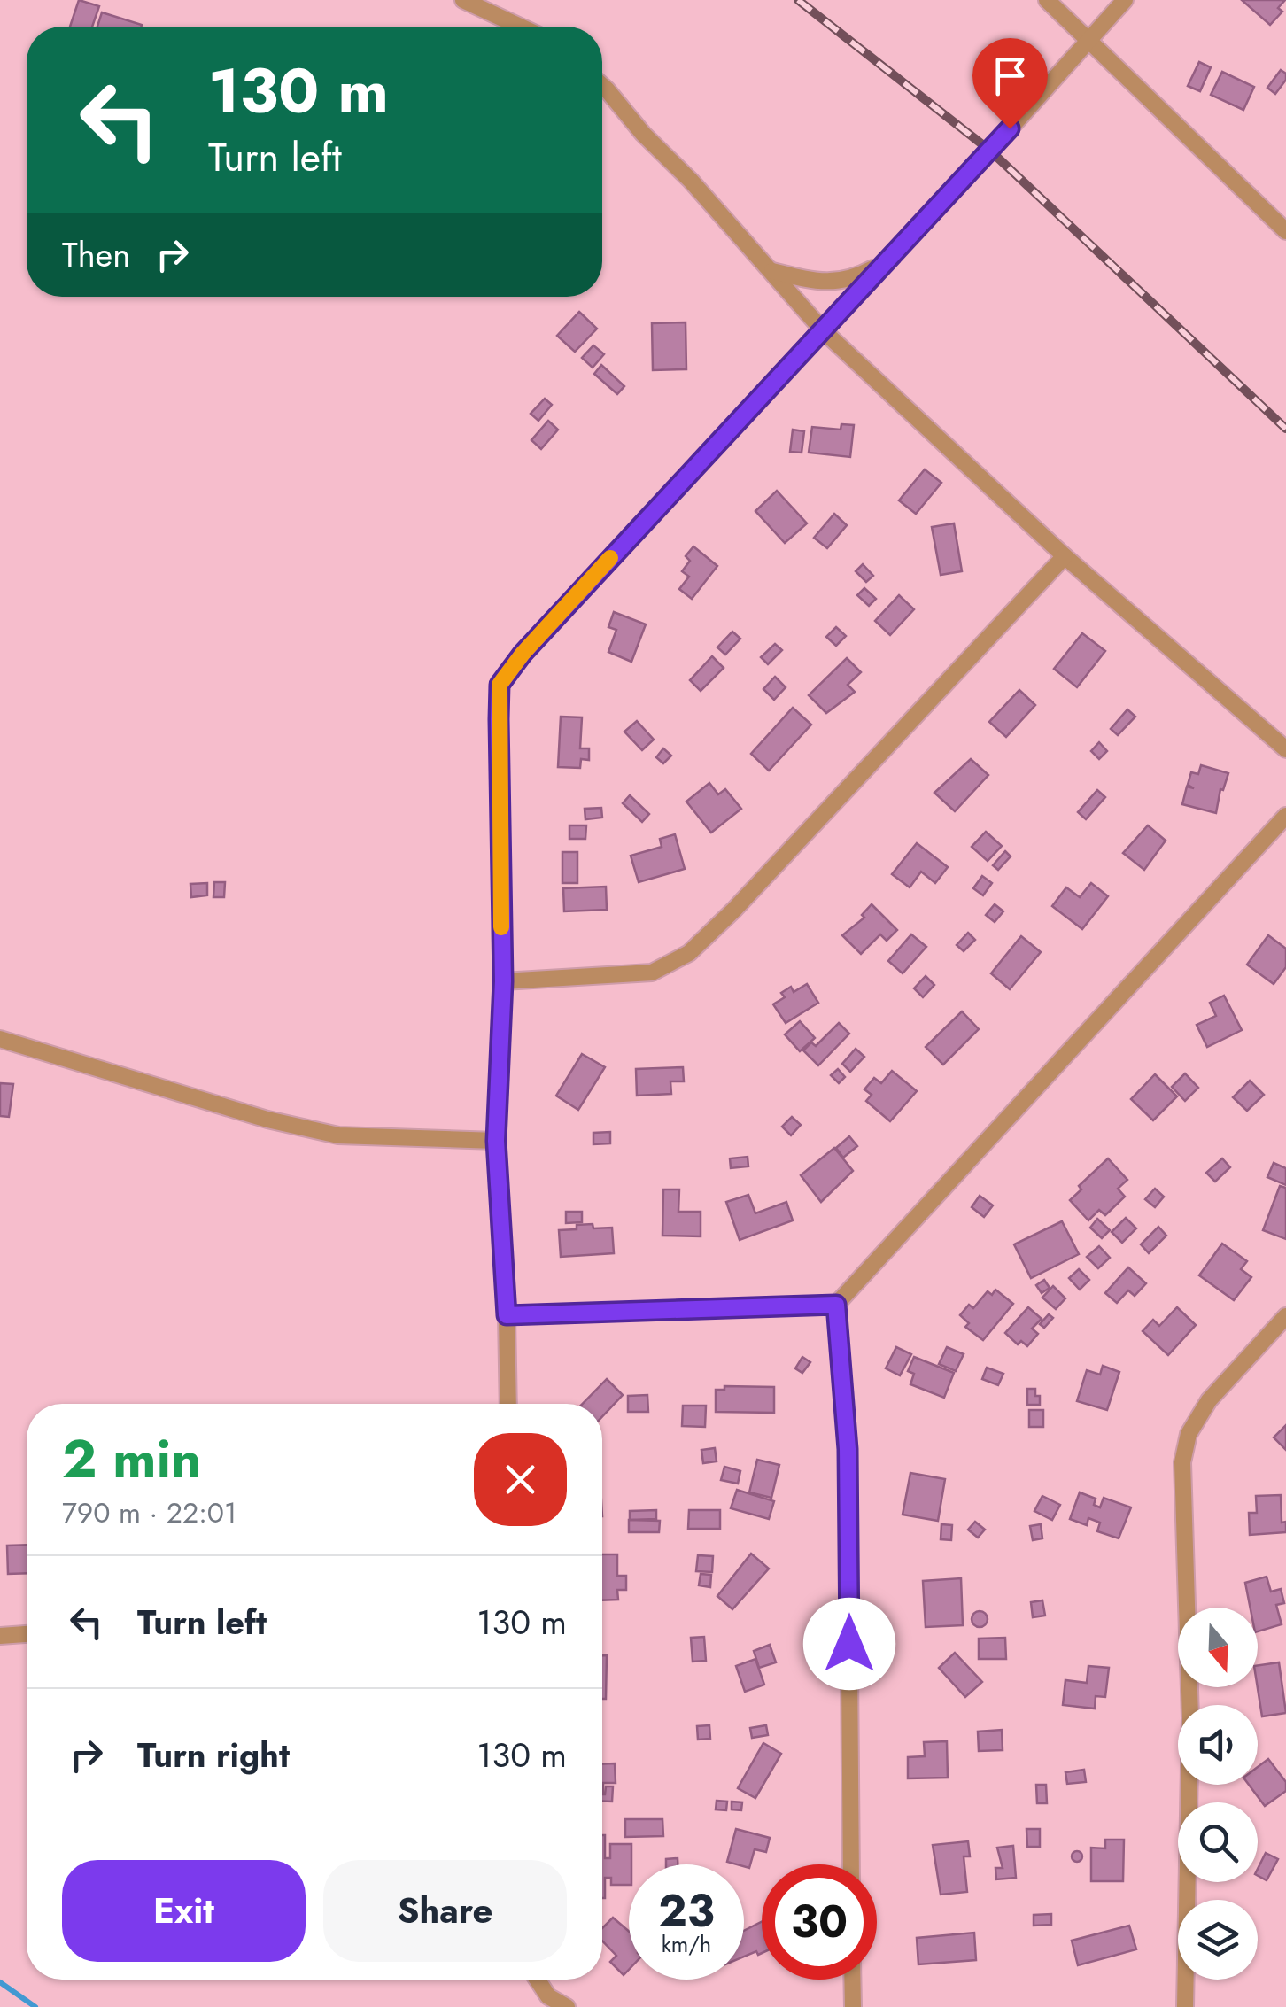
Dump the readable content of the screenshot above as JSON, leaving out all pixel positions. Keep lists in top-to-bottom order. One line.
{"north":"bottom","page":{"turn":["130 m","Turn left"],"then":"Then","heading":["2 min","790 m · 22:01"],"list":[{"name":"Turn left","value":"130 m"},{"name":"Turn right","value":"130 m"}],"buttons":["Exit","Share"],"speed":"23 km/h","limit":"30"}}
